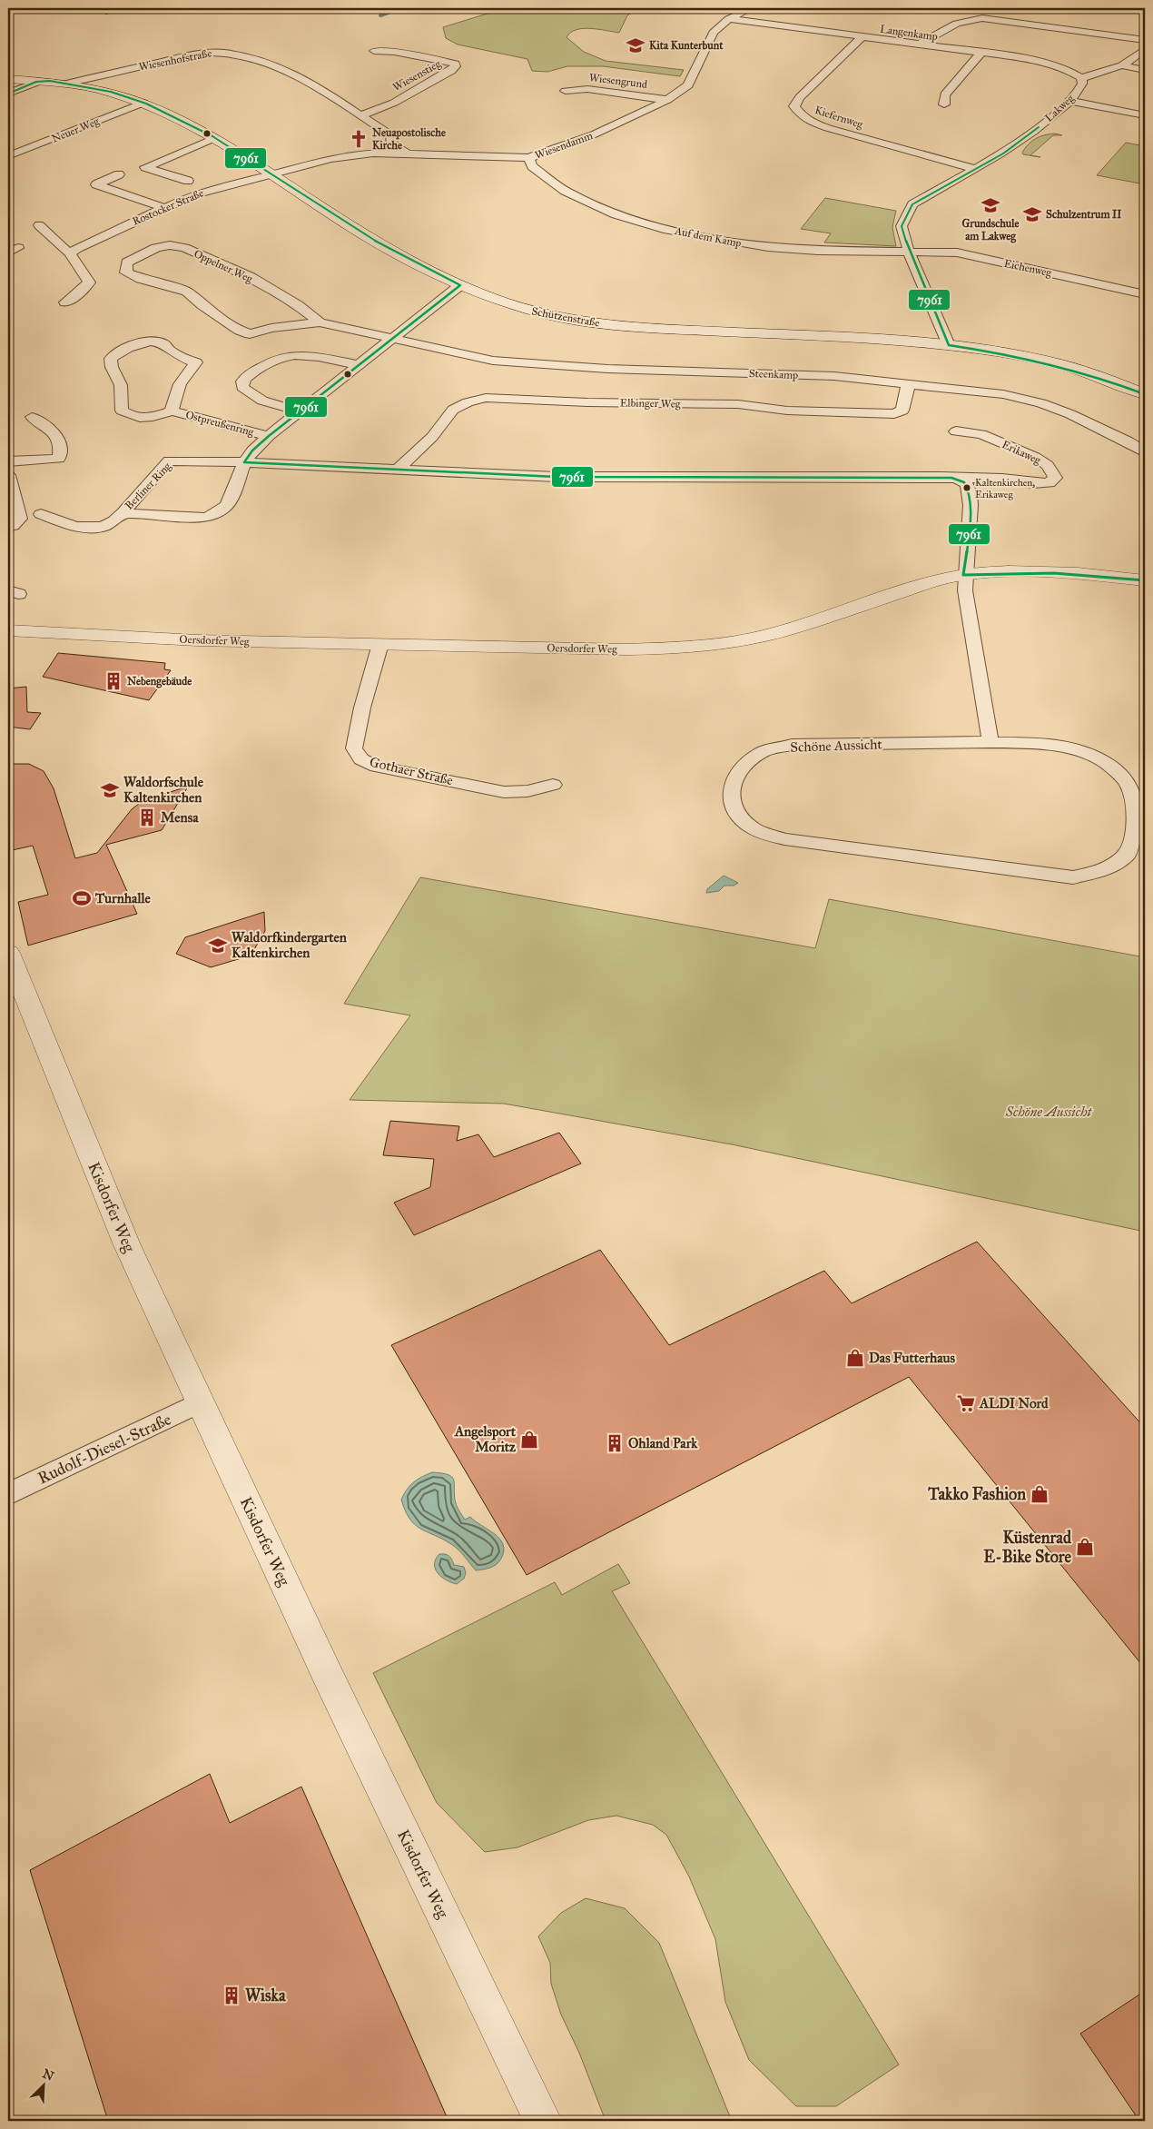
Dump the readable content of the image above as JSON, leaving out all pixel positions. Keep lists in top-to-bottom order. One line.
{"streets":{"street":["Langenkamp","Wiesenhofstraße","Wiesenstieg","Wiesengrund","Lakweg","Kiefernweg","Neuer Weg","Wiesendamm","Rostocker Straße","Auf dem Kamp","Oppelner Weg","Eichenweg","Schützenstraße","Steenkamp","Elbinger Weg","Ostpreußenring","Erikaweg","Berliner Ring","Oersdorfer Weg","Schöne Aussicht","Gothaer Straße","Kisdorfer Weg","Rudolf-Diesel-Straße"]},"crossings":[["Langenkamp","Lakweg"],["Langenkamp","Kiefernweg"],["Langenkamp","Wiesendamm"],["Wiesenhofstraße","Wiesenstieg"],["Wiesenhofstraße","Wiesendamm"],["Wiesenhofstraße","Schützenstraße"],["Wiesengrund","Wiesendamm"],["Lakweg","Kiefernweg"],["Lakweg","Auf dem Kamp"],["Lakweg","Eichenweg"],["Lakweg","Schützenstraße"],["Neuer Weg","Schützenstraße"],["Wiesendamm","Rostocker Straße"],["Wiesendamm","Auf dem Kamp"],["Wiesendamm","Schützenstraße"],["Rostocker Straße","Schützenstraße"],["Auf dem Kamp","Eichenweg"],["Steenkamp","Elbinger Weg"],["Oersdorfer Weg","Gothaer Straße"],["Kisdorfer Weg","Rudolf-Diesel-Straße"]],"parks":["Schöne Aussicht"],"places":{"school or university":["Kita Kunterbunt","Grundschule am Lakweg","Schulzentrum II","Waldorfschule Kaltenkirchen","Waldorfkindergarten Kaltenkirchen"],"church":["Neuapostolische Kirche"],"other":["Kaltenkirchen, Erikaweg"],"building":["Nebengebäude","Mensa","Ohland Park","Wiska"],"sports":["Turnhalle"],"shop":["Das Futterhaus","Angelsport Moritz","Takko Fashion","Küstenrad E-Bike Store"],"supermarket":["ALDI Nord"]},"lines":["transit line 7961"],"north":"top right"}
